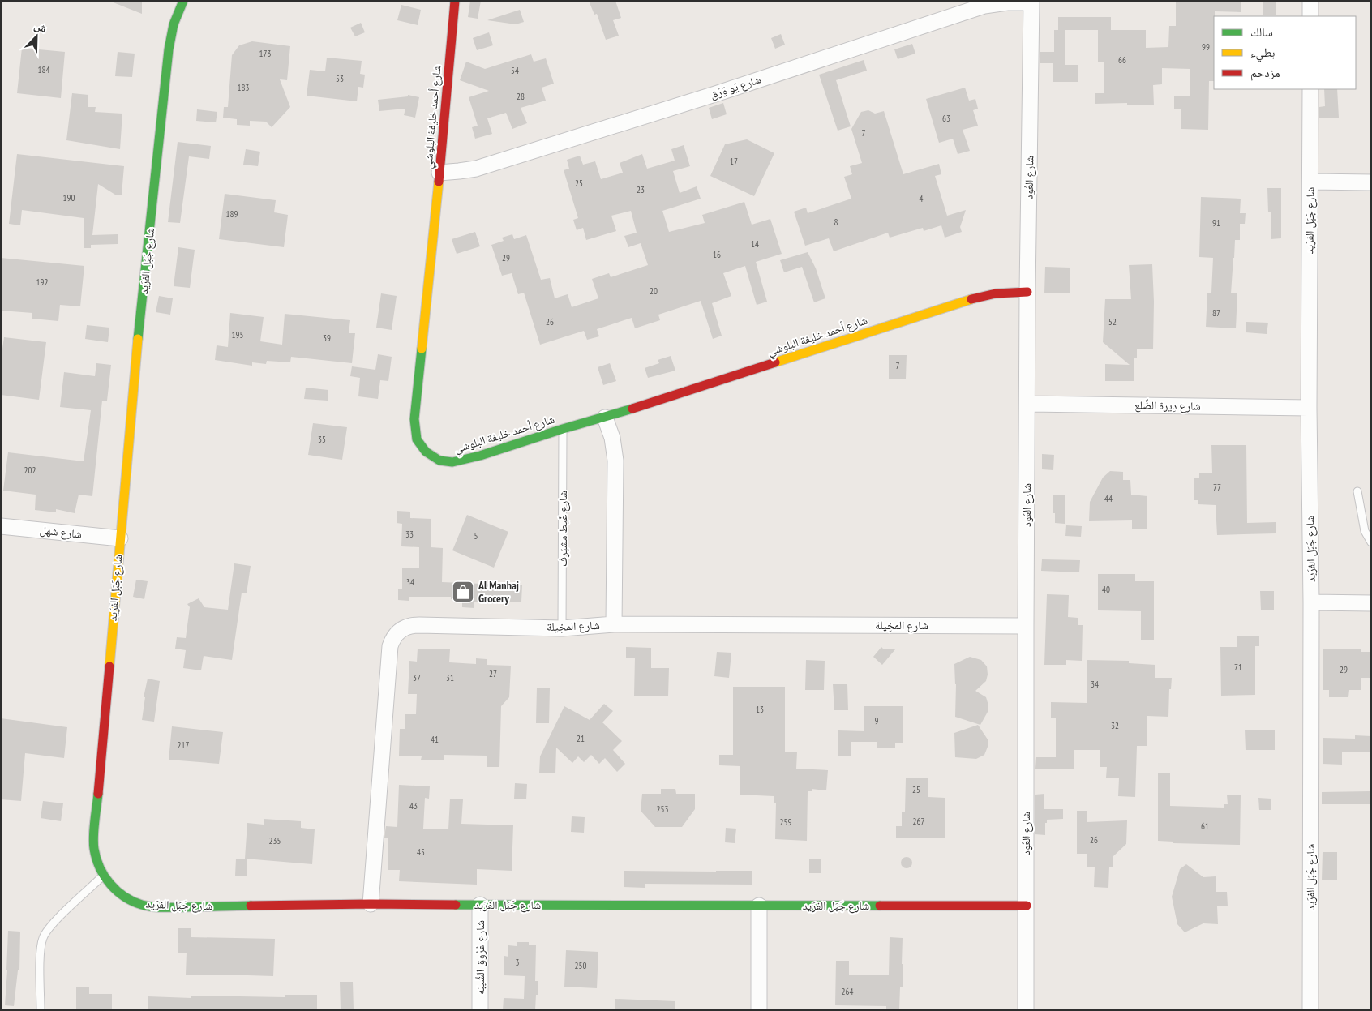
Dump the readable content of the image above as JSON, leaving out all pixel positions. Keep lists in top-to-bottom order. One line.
{"streets":{"street":["شارع يَو وَرَق","شارع أحمد خليفة البلوشي","شارع العُود","شارع جَبَل الفرَيد","شارع دِيرة الضِّلع","شارع شهل","شارع المخِيلة","شارع عُرُوق الشِّيبَه"],"lane":["شارع غَيط مشيَرف"]},"crossings":[["شارع يَو وَرَق","شارع أحمد خليفة البلوشي"],["شارع يَو وَرَق","شارع العُود"],["شارع أحمد خليفة البلوشي","شارع العُود"],["شارع أحمد خليفة البلوشي","شارع غَيط مشيَرف"],["شارع العُود","شارع جَبَل الفرَيد"],["شارع العُود","شارع دِيرة الضِّلع"],["شارع العُود","شارع المخِيلة"],["شارع جَبَل الفرَيد","شارع دِيرة الضِّلع"],["شارع جَبَل الفرَيد","شارع شهل"],["شارع جَبَل الفرَيد","شارع المخِيلة"],["شارع جَبَل الفرَيد","شارع عُرُوق الشِّيبَه"],["شارع غَيط مشيَرف","شارع المخِيلة"]],"places":{"shop":["Al Manhaj Grocery"]},"house_numbers":["99","173","66","184","54","53","183","28","63","7","17","25","23","190","4","189","8","91","14","16","29","192","20","87","26","52","195","39","7","35","202","77","44","33","5","34","40","71","29","27","37","31","34","13","9","32","21","41","217","25","43","253","267","259","61","26","235","45","3","250","264"],"legend":["سالك","بطيء","مزدحم"],"north":"top right"}
